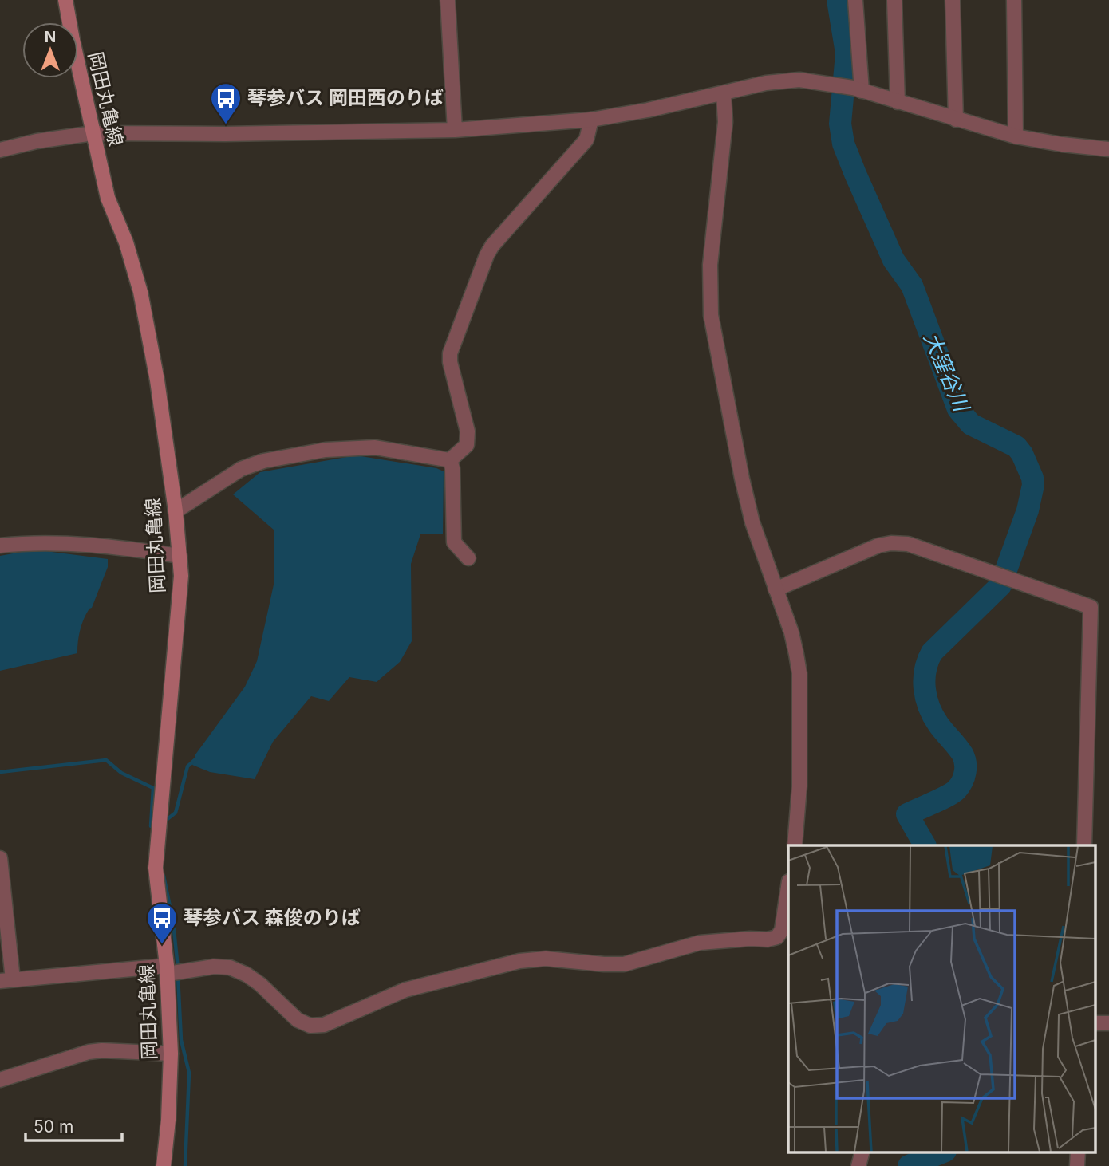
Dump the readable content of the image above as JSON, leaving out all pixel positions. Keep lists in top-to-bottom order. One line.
{"streets":{"main road":["岡田丸亀線"]},"water":["大窪谷川"],"places":{"bus stop":["琴参バス 岡田西のりば","琴参バス 森俊のりば"]},"scale_bar":"50 m","north":"top"}
